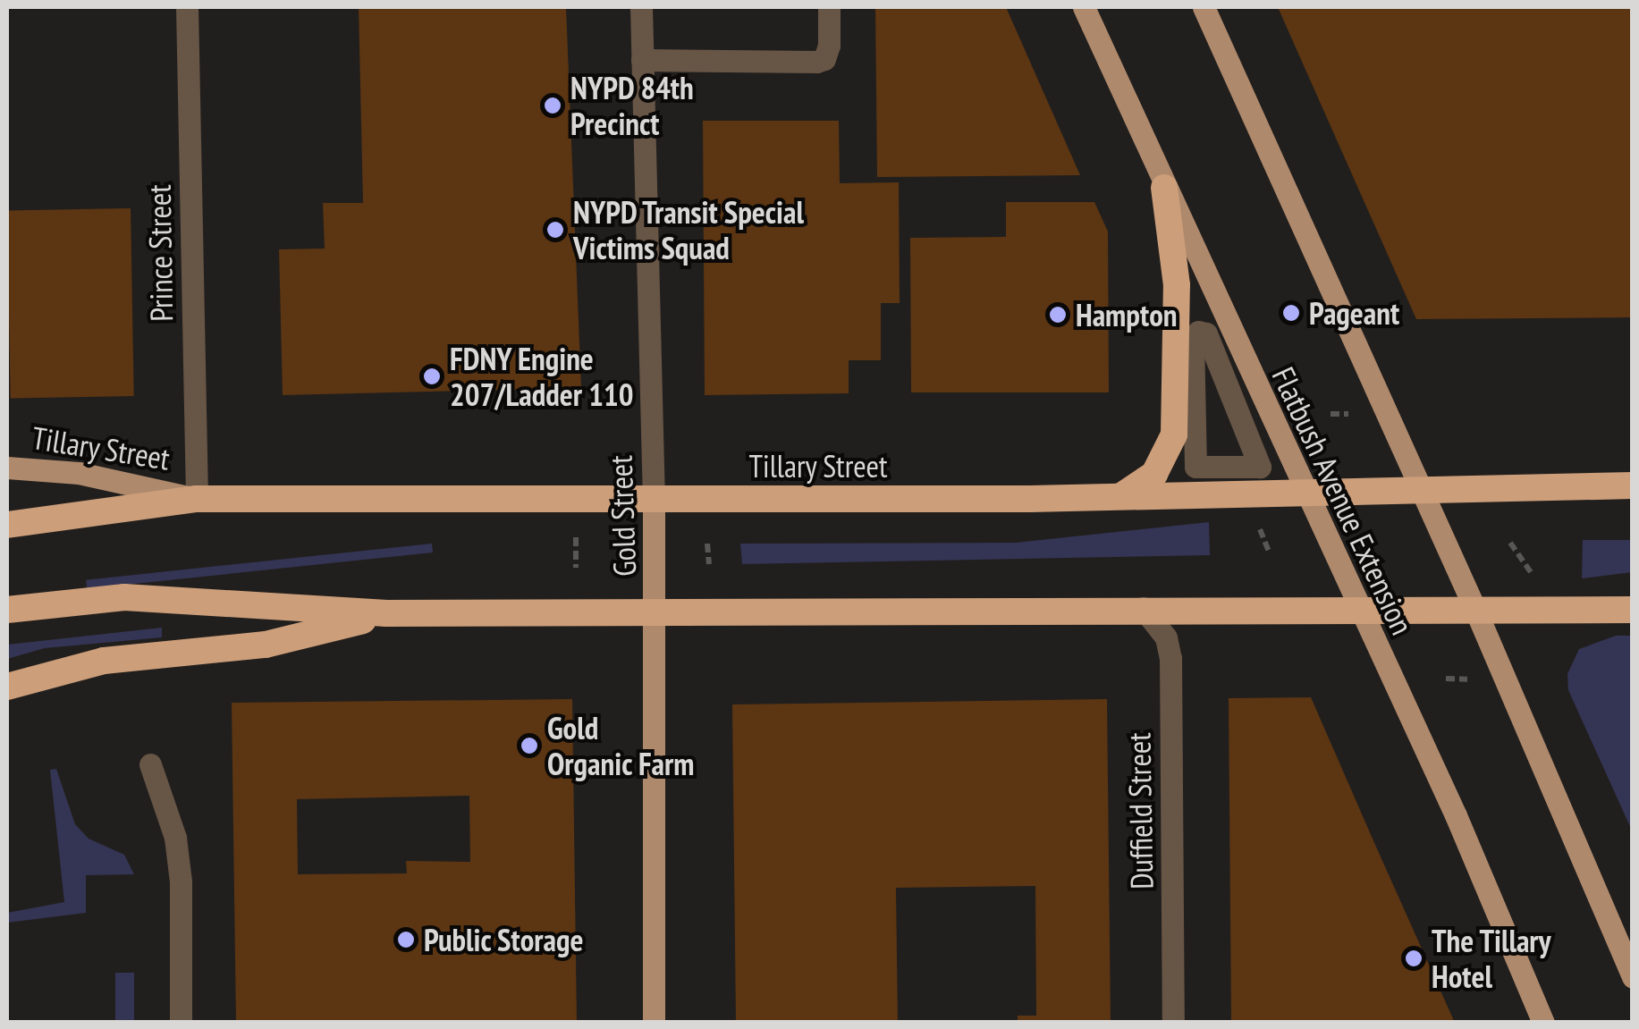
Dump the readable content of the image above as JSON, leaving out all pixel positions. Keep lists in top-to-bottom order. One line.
{"streets":{"highway":["Tillary Street"],"main road":["Flatbush Avenue Extension","Gold Street"],"street":["Prince Street","Duffield Street"]},"crossings":[["Prince Street","Tillary Street"],["Tillary Street","Flatbush Avenue Extension"],["Tillary Street","Gold Street"]],"places":["NYPD 84th Precinct","NYPD Transit Special Victims Squad","Pageant","Hampton","FDNY Engine 207/Ladder 110","Gold Organic Farm","Public Storage","The Tillary Hotel"]}
